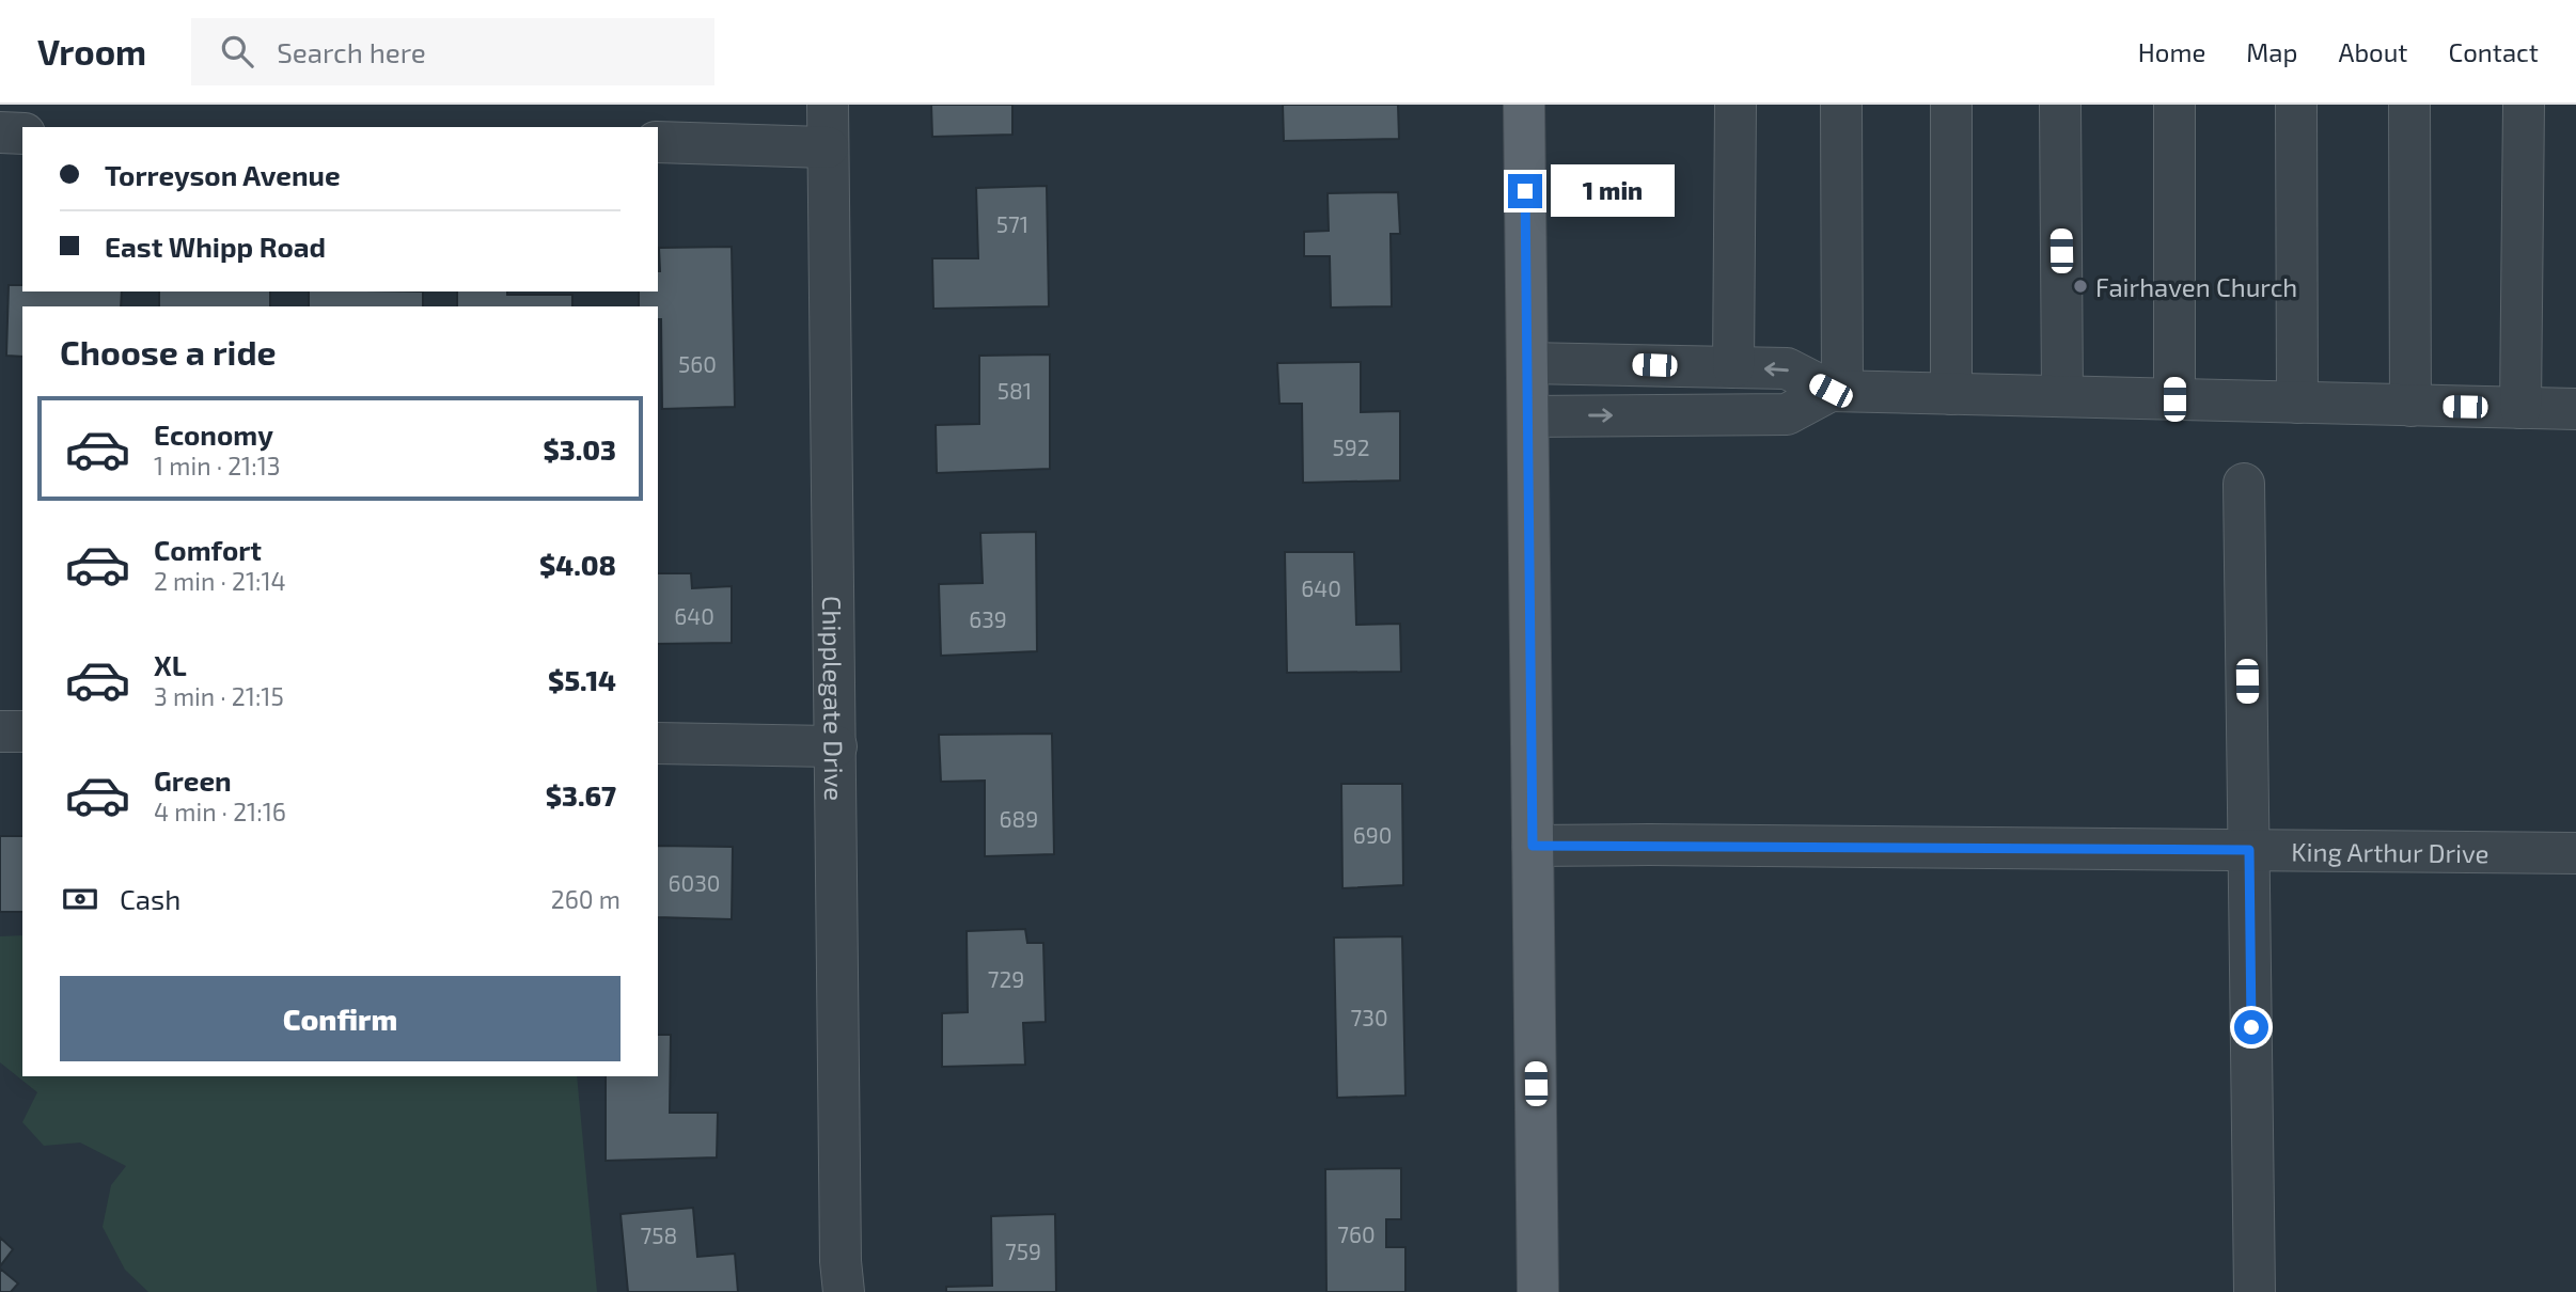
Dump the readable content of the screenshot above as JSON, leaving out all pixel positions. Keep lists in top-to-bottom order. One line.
{"streets":{"street":["Chipplegate Drive","King Arthur Drive"]},"places":["Fairhaven Church"],"house_numbers":["571","560","581","592","640","640","639","689","690","6030","729","730","760","758","759"],"page":{"header":"Vroom","search":"Search here","nav":["Home","Map","About","Contact"],"banner":["Torreyson Avenue","East Whipp Road"],"bubble":"1 min","heading":"Choose a ride","list":[{"name":"Economy","note":"1 min · 21:13","value":"$3.03"},{"name":"Comfort","note":"2 min · 21:14","value":"$4.08"},{"name":"XL","note":"3 min · 21:15","value":"$5.14"},{"name":"Green","note":"4 min · 21:16","value":"$3.67"}],"pay":["Cash","260 m"],"buttons":"Confirm"}}
